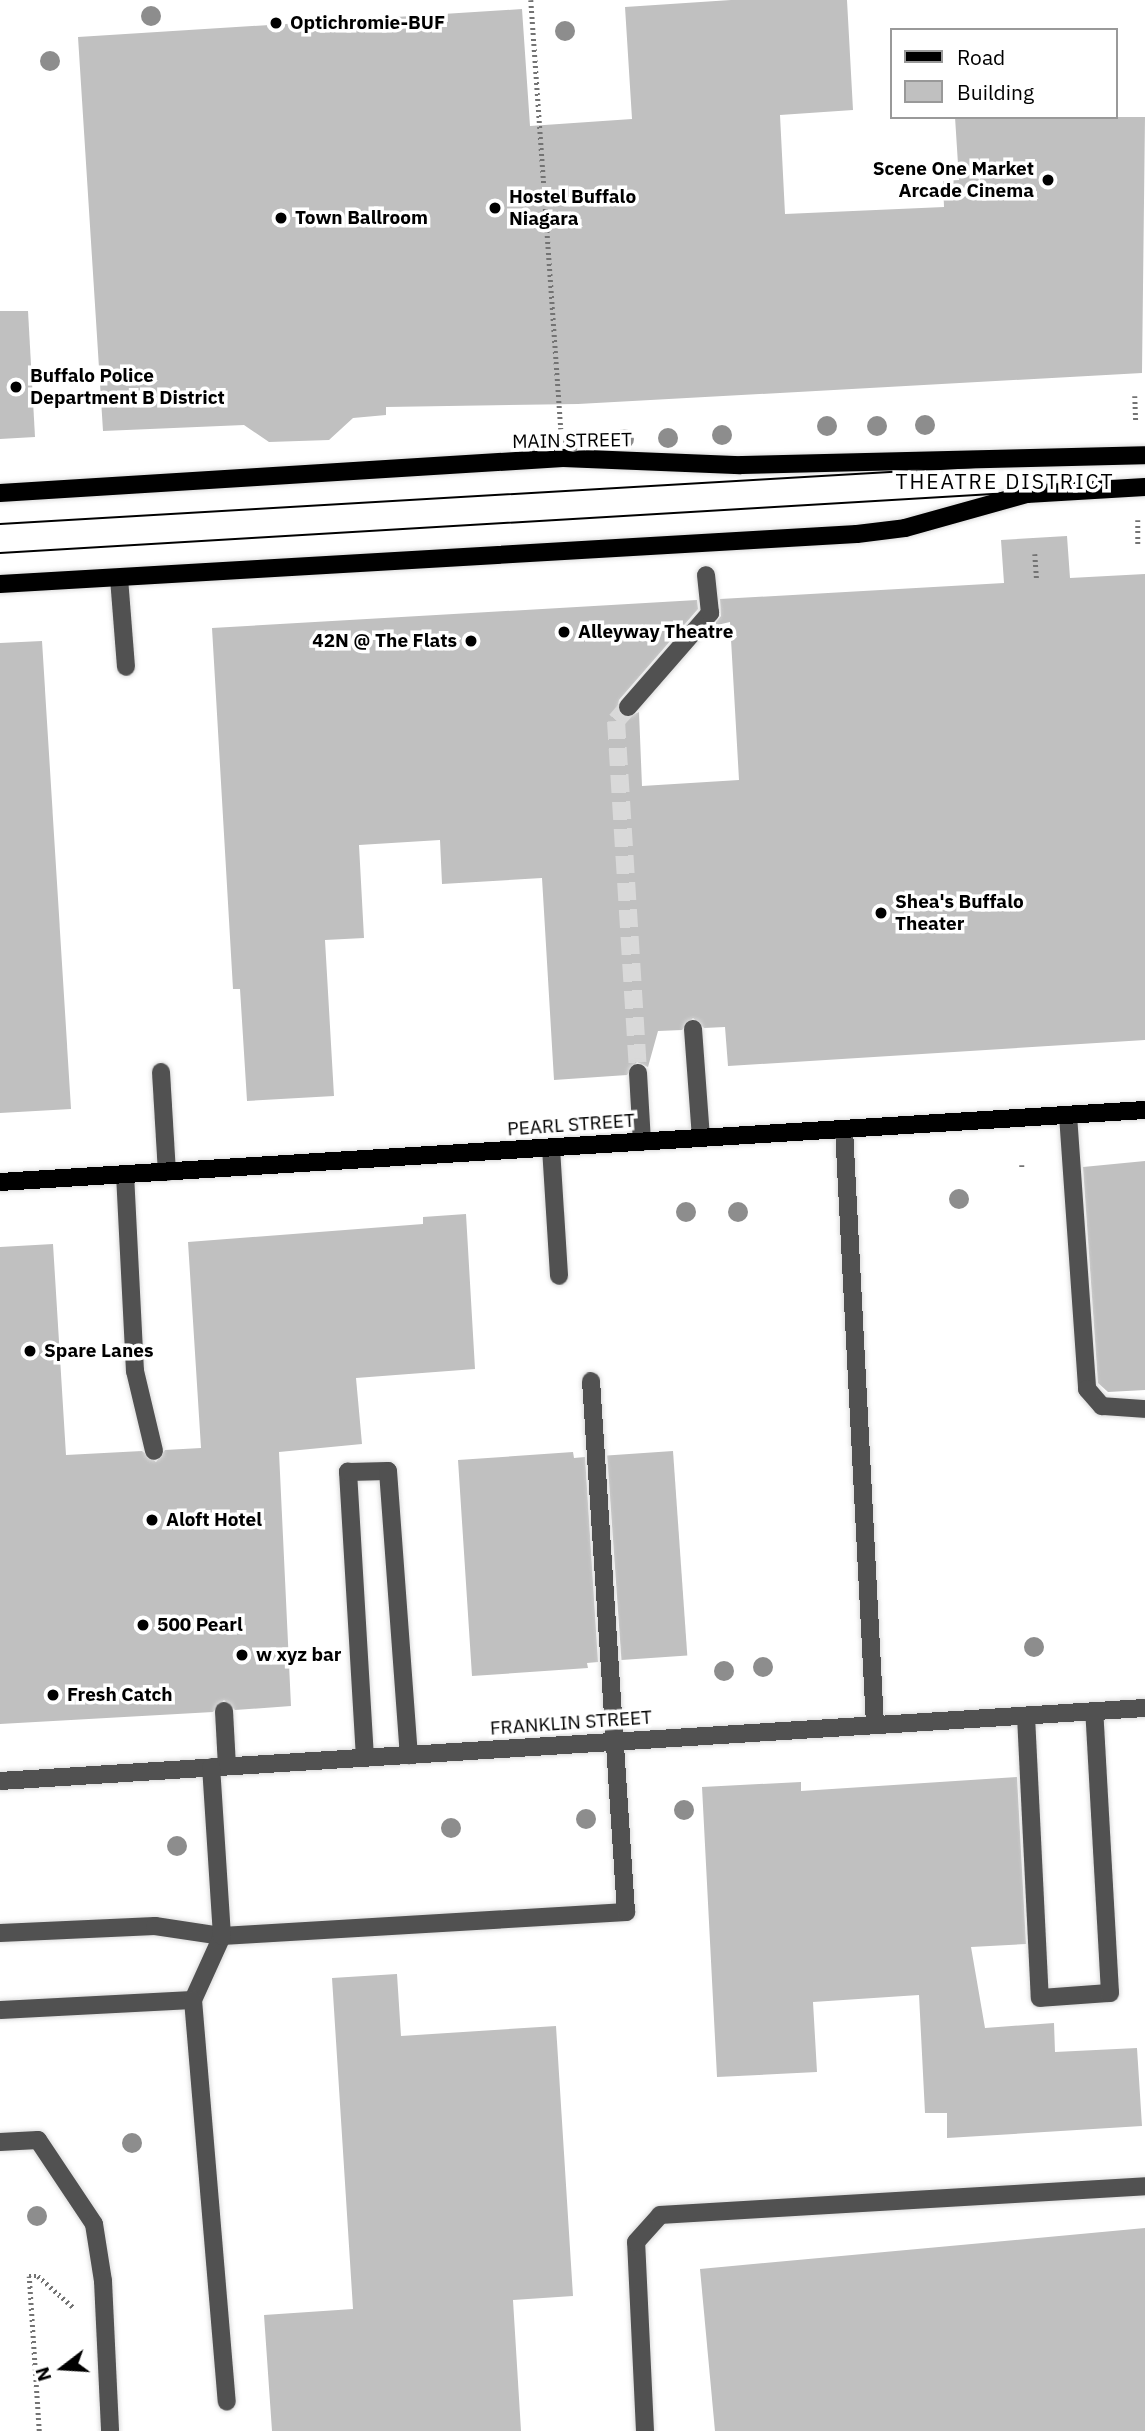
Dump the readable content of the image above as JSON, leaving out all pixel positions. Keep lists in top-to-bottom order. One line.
{"streets":{"main road":["MAIN STREET","PEARL STREET"],"street":["FRANKLIN STREET"]},"districts":["THEATRE DISTRICT"],"places":["Optichromie-BUF","Scene One Market Arcade Cinema","Hostel Buffalo Niagara","Town Ballroom","Buffalo Police Department B District","Alleyway Theatre","42N @ The Flats","Shea's Buffalo Theater","Spare Lanes","Aloft Hotel","500 Pearl","w xyz bar","Fresh Catch"],"legend":["Road","Building"],"north":"left"}
